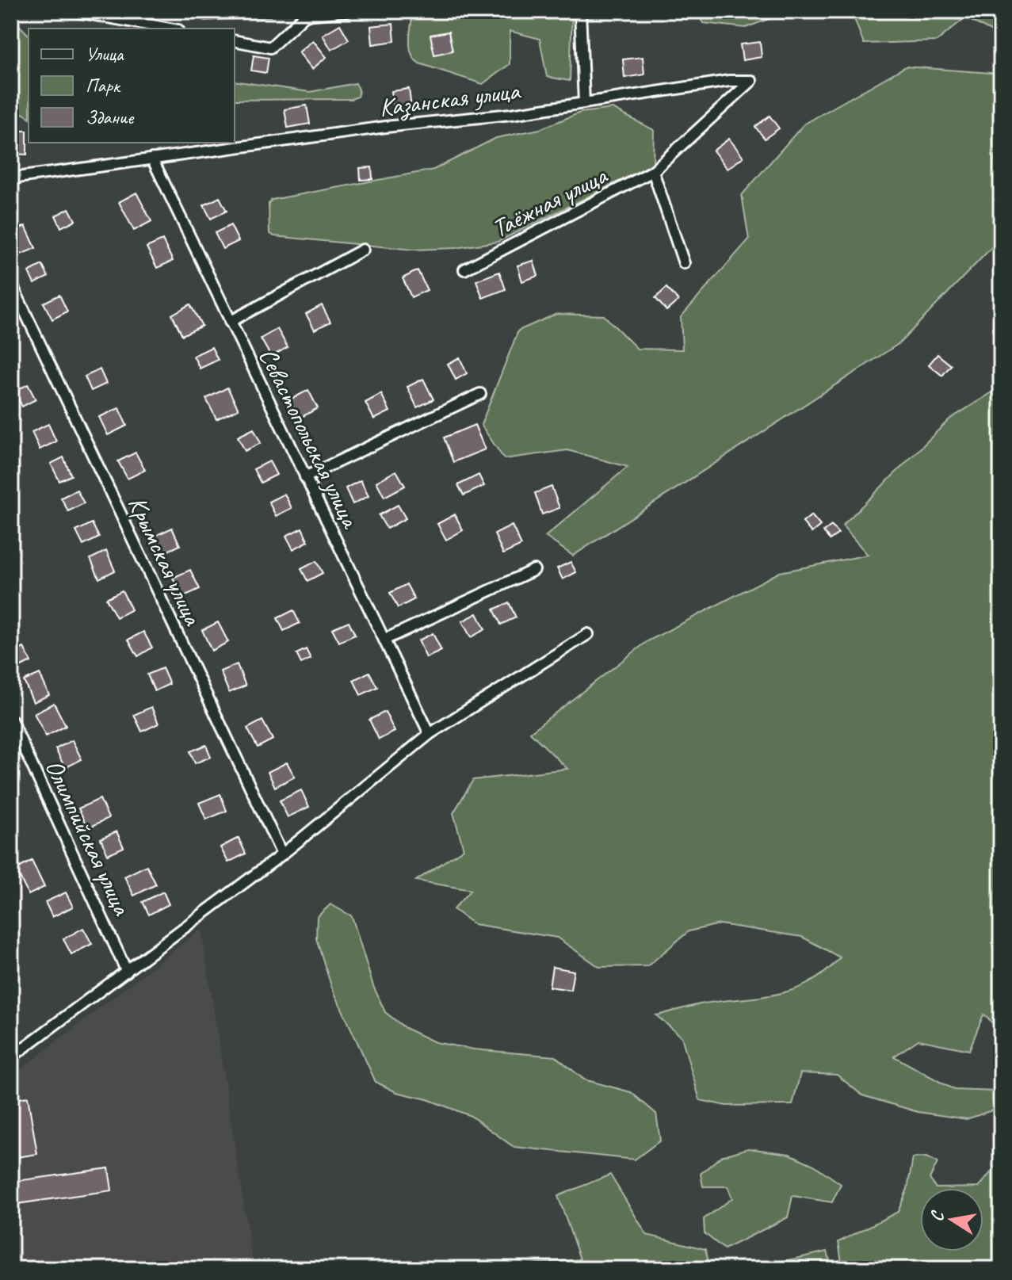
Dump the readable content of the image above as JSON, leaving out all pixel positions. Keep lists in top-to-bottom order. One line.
{"streets":{"street":["Казанская улица","Таёжная улица","Севастопольская улица","Крымская улица","Олимпийская улица"]},"crossings":[["Казанская улица","Таёжная улица"],["Казанская улица","Севастопольская улица"]],"legend":["Улица","Парк","Здание"],"north":"left"}
